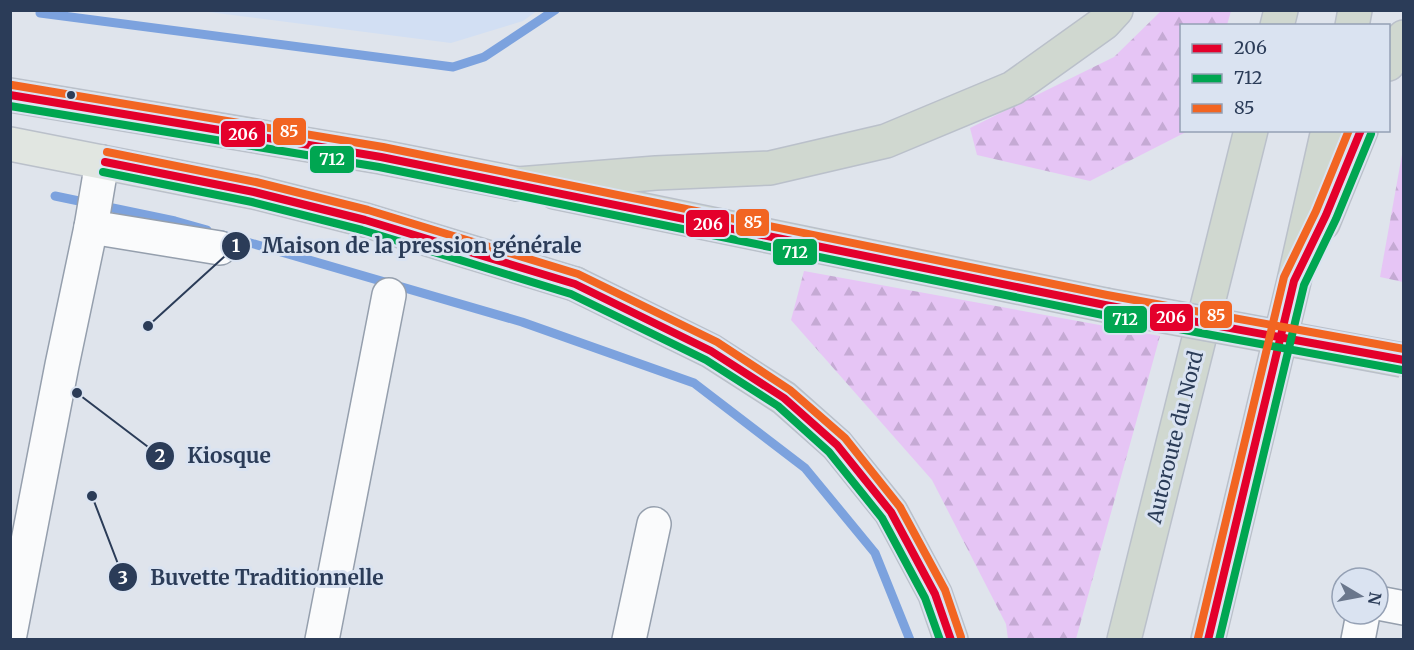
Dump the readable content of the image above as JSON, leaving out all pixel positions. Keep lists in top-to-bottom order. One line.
{"streets":{"highway":["Autoroute du Nord"]},"places":["Maison de la pression générale","Kiosque","Buvette Traditionnelle"],"lines":["transit line 85","transit line 206","transit line 712"],"legend":["206","712","85"],"north":"right"}
